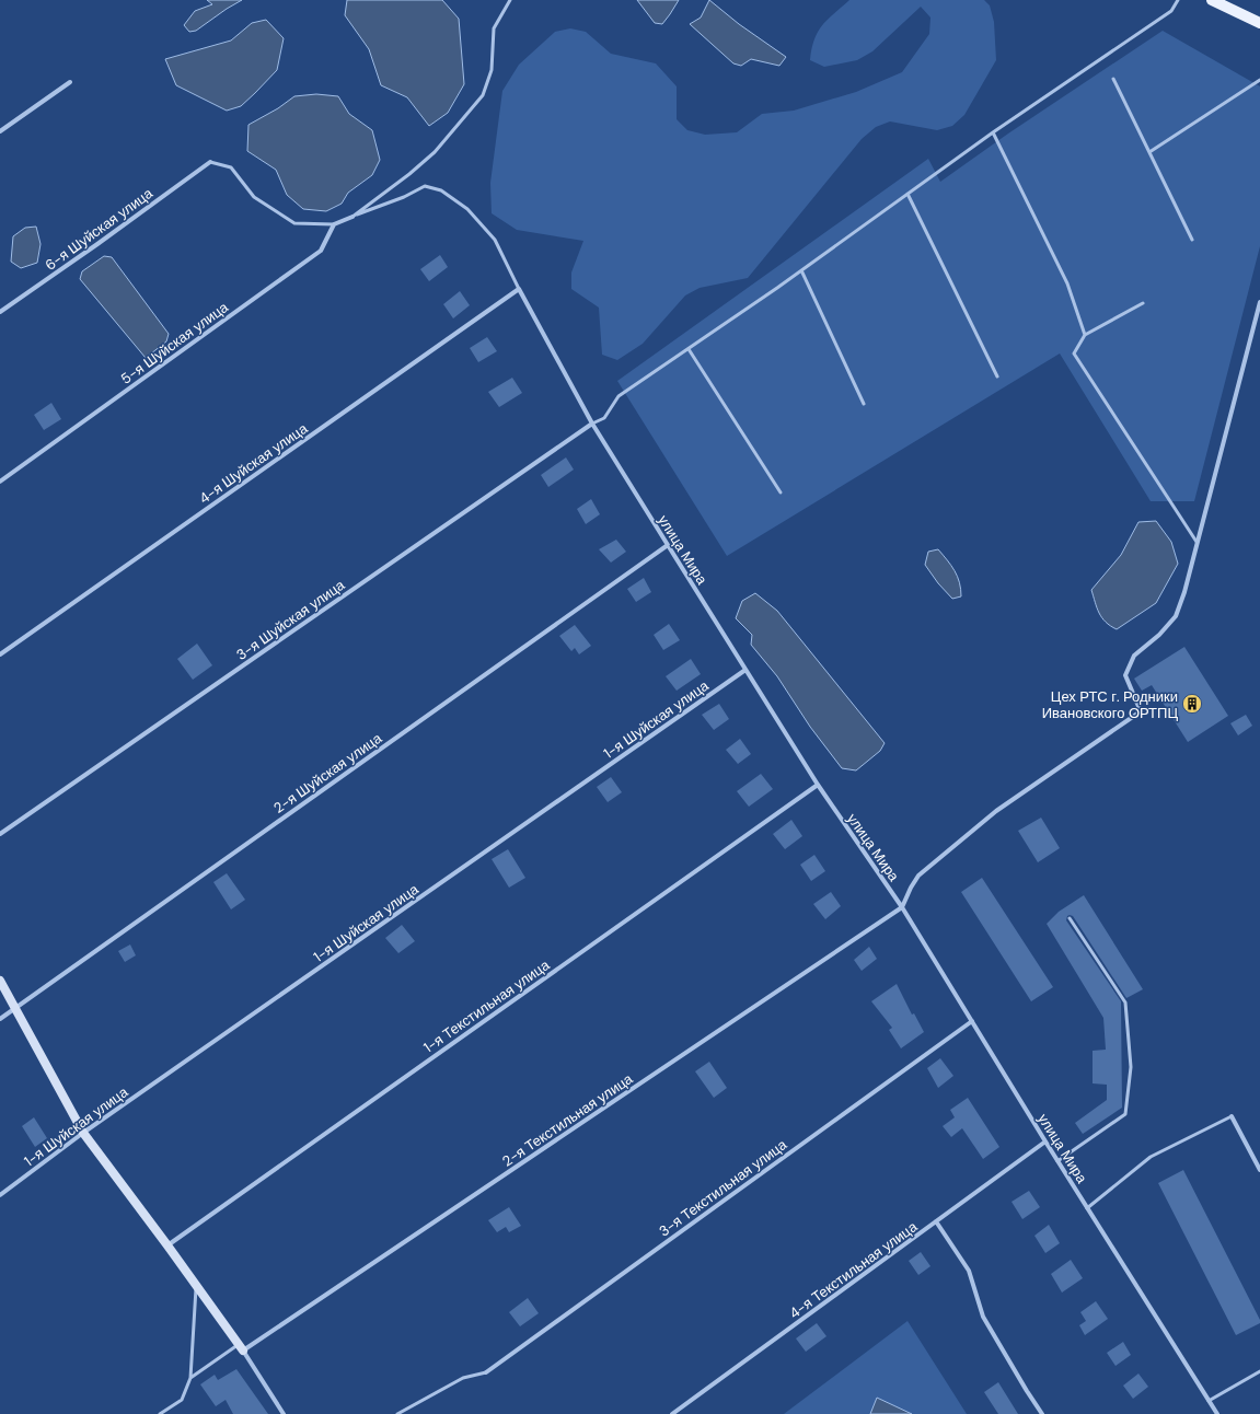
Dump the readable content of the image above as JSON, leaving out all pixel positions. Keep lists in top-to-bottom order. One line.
{"streets":{"street":["6-я Шуйская улица","5-я Шуйская улица","4-я Шуйская улица","улица Мира","3-я Шуйская улица","1-я Шуйская улица","2-я Шуйская улица","1-я Текстильная улица","2-я Текстильная улица","3-я Текстильная улица","4-я Текстильная улица"]},"crossings":[["4-я Шуйская улица","улица Мира"],["улица Мира","3-я Шуйская улица"],["улица Мира","1-я Шуйская улица"],["улица Мира","2-я Шуйская улица"],["улица Мира","1-я Текстильная улица"],["улица Мира","2-я Текстильная улица"],["улица Мира","3-я Текстильная улица"],["улица Мира","4-я Текстильная улица"]],"places":{"building":["Цех РТС г. Родники Ивановского ОРТПЦ"]}}
